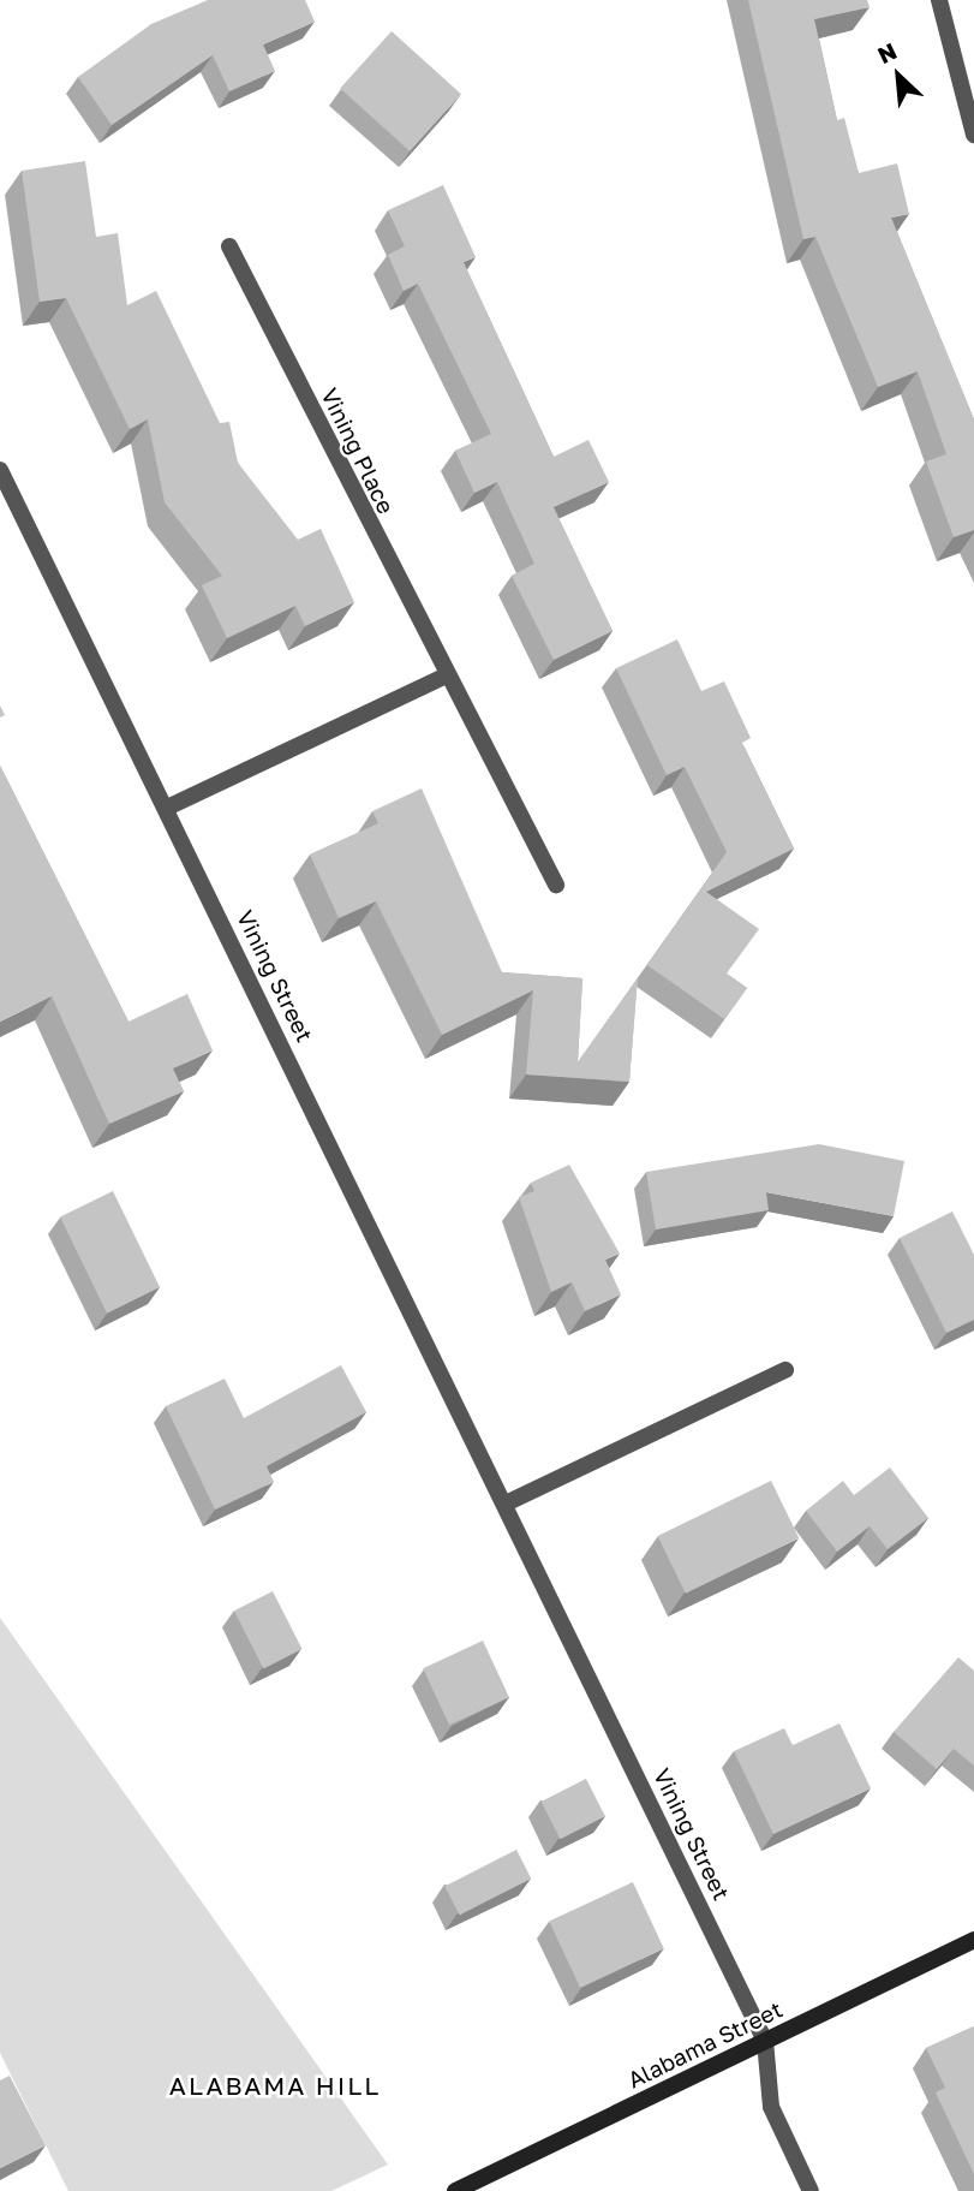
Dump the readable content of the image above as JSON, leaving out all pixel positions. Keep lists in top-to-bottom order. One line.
{"streets":{"main road":["Alabama Street"],"street":["Vining Place","Vining Street"]},"crossings":[["Vining Street","Alabama Street"]],"districts":["ALABAMA HILL"],"north":"top left"}
